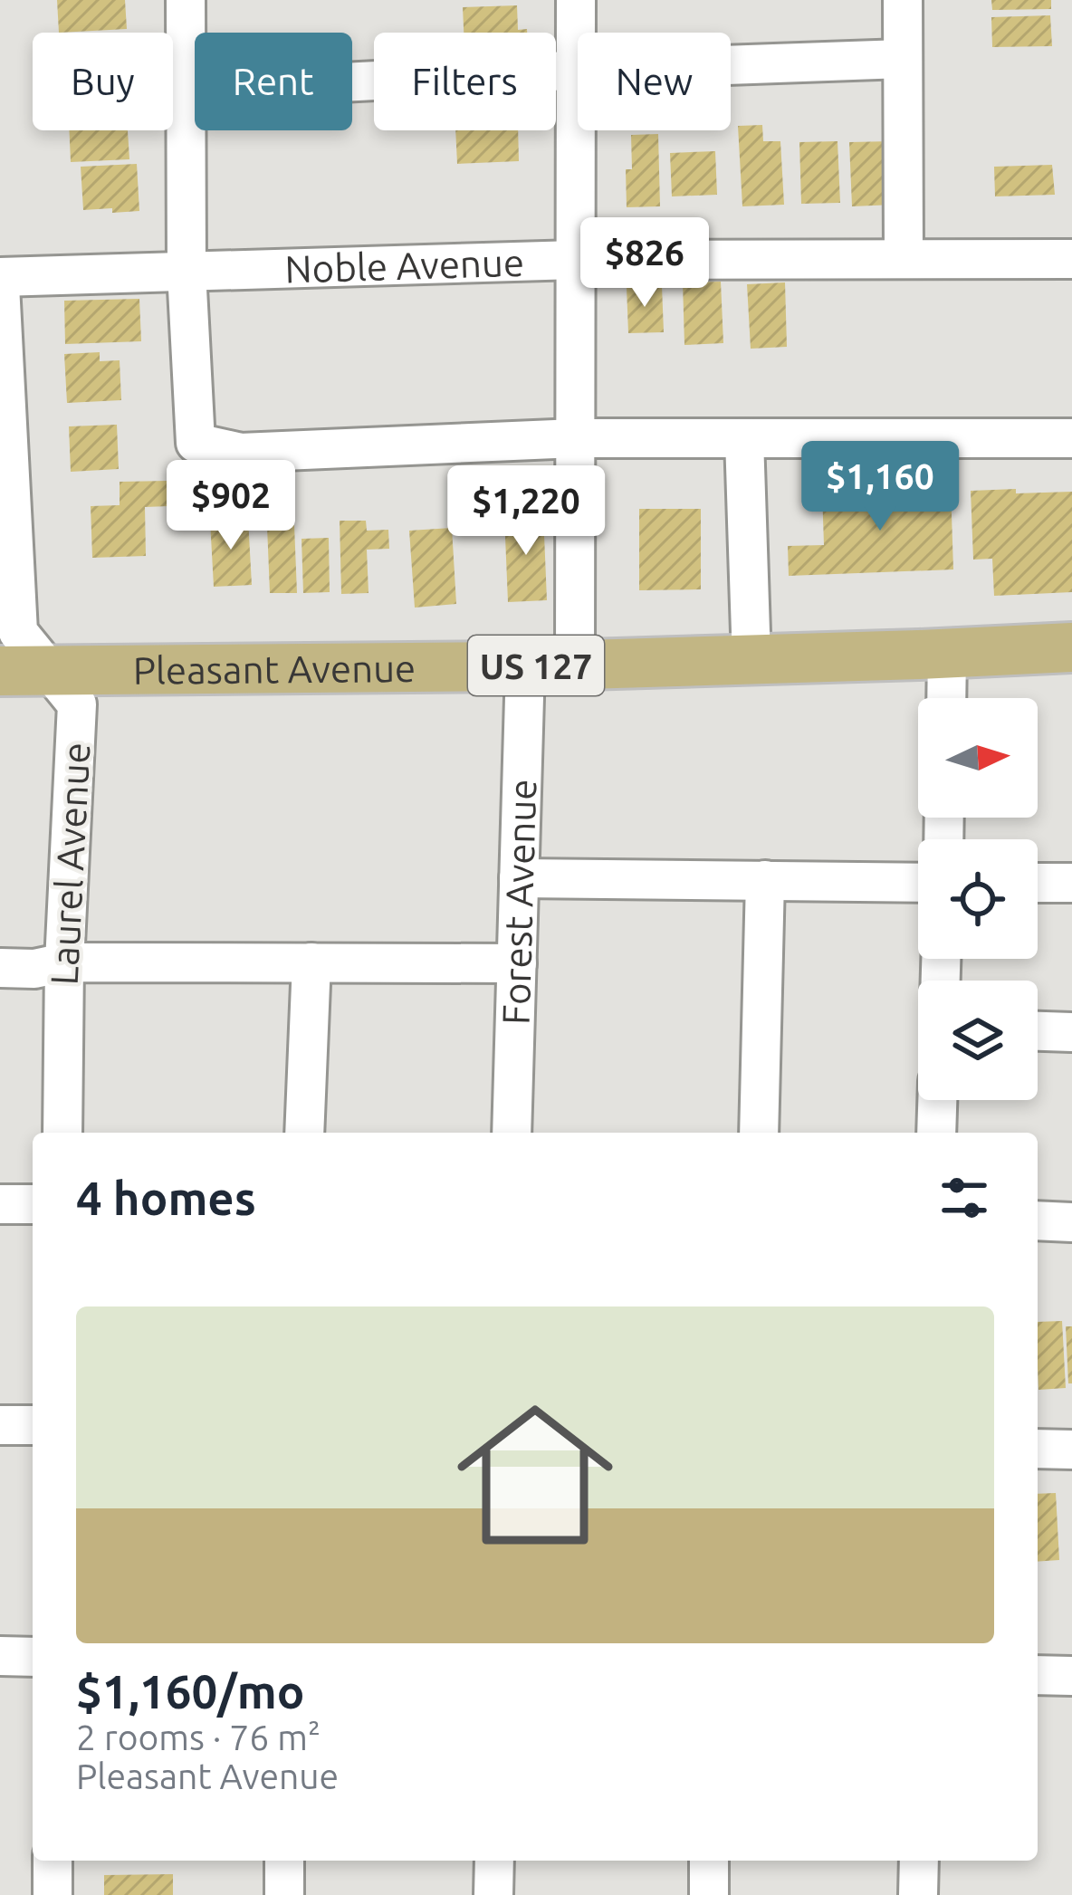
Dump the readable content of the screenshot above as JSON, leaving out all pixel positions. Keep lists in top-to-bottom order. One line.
{"streets":{"main road":["US 127","Pleasant Avenue"],"street":["Noble Avenue","Laurel Avenue","Forest Avenue"]},"crossings":[["Pleasant Avenue","Laurel Avenue"],["Pleasant Avenue","Forest Avenue"]],"north":"right","page":{"chip":["Buy","Rent","Filters","New"],"price":["$826","$1,160","$902","$1,220"],"heading":"4 homes","list":[{"name":"$1,160/mo","note":"2 rooms · 76 m² · Pleasant Avenue"}]}}
